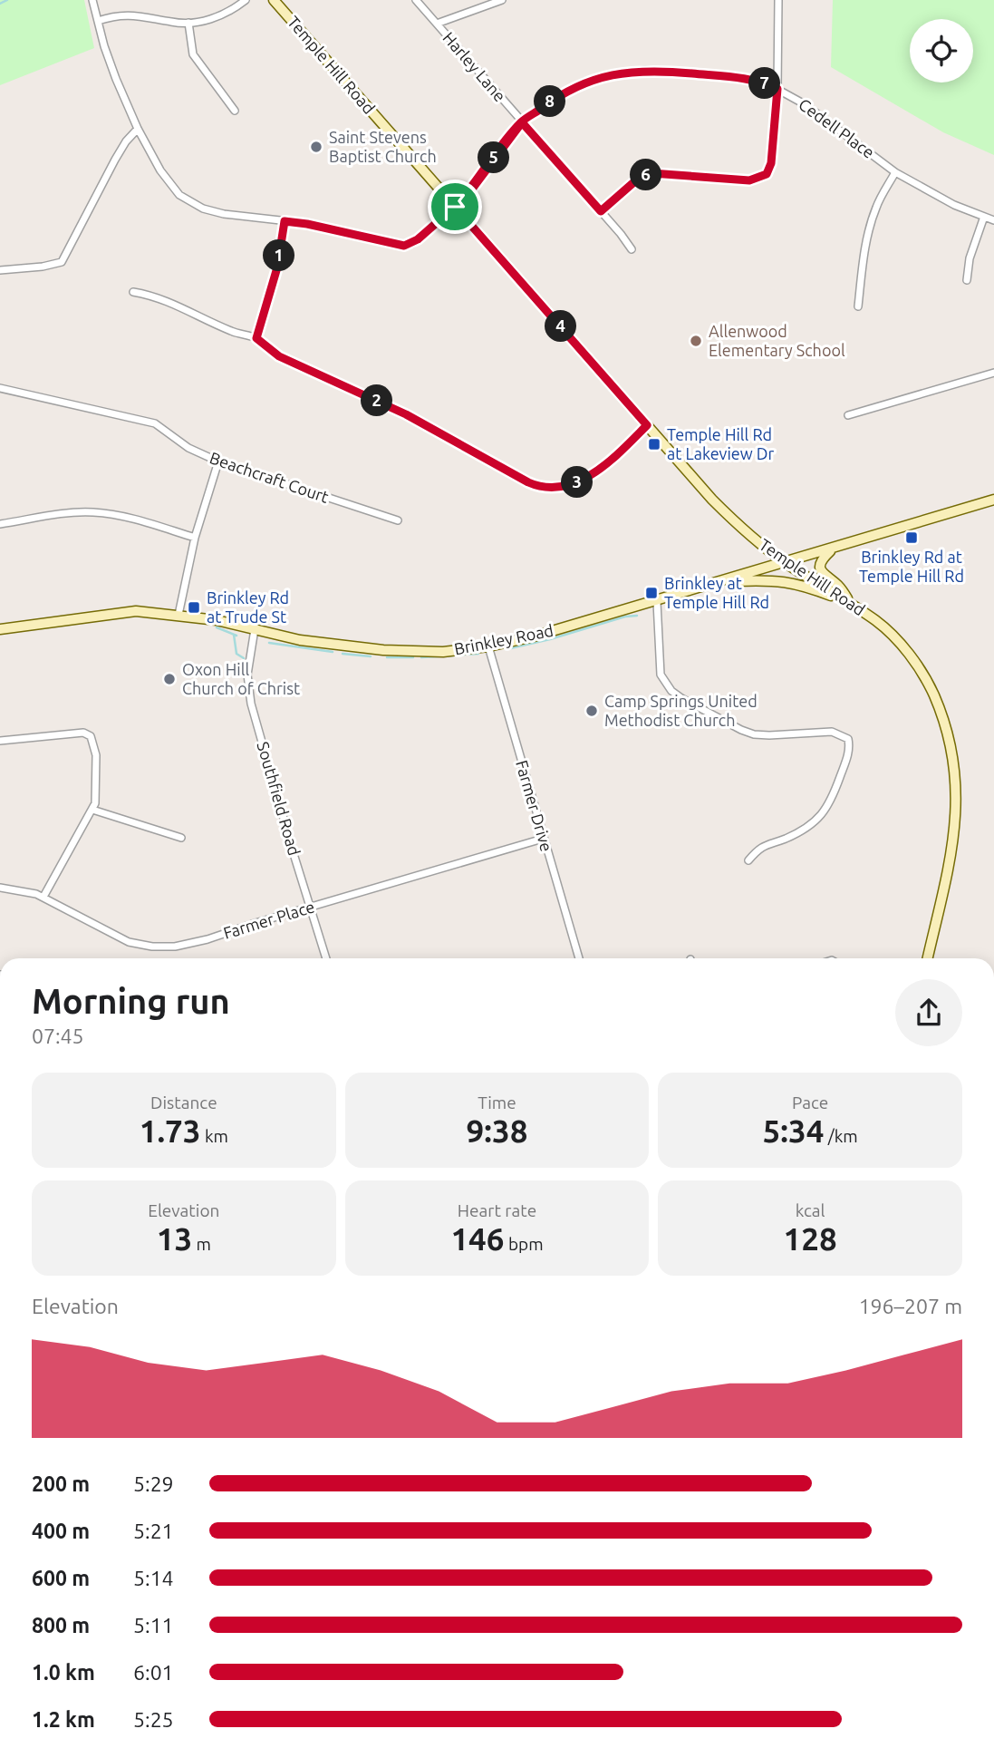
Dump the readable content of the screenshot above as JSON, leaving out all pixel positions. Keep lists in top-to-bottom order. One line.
{"streets":{"main road":["Temple Hill Road","Brinkley Road"],"street":["Harley Lane","Cedell Place","Beachcraft Court","Southfield Road","Farmer Drive","Farmer Place"]},"crossings":[["Temple Hill Road","Cedell Place"],["Temple Hill Road","Brinkley Road"],["Harley Lane","Cedell Place"],["Brinkley Road","Southfield Road"],["Brinkley Road","Farmer Drive"],["Southfield Road","Farmer Place"],["Farmer Drive","Farmer Place"]],"places":{"other":["Saint Stevens Baptist Church","Allenwood Elementary School","Oxon Hill Church of Christ","Camp Springs United Methodist Church"],"transit":["Temple Hill Rd at Lakeview Dr","Brinkley Rd at Temple Hill Rd","Brinkley at Temple Hill Rd","Brinkley Rd at Trude St"]},"page":{"pins":["7","8","5","6","1","4","2","3"],"heading":["Morning run","07:45"],"stats":[["Distance","1.73 km"],["Time","9:38"],["Pace","5:34 /km"],["Elevation","13 m"],["Heart rate","146 bpm"],["kcal","128"]],"chart":["Elevation","196–207 m"],"list":[{"name":"200 m","note":"5:29"},{"name":"400 m","note":"5:21"},{"name":"600 m","note":"5:14"},{"name":"800 m","note":"5:11"},{"name":"1.0 km","note":"6:01"},{"name":"1.2 km","note":"5:25"}]}}
